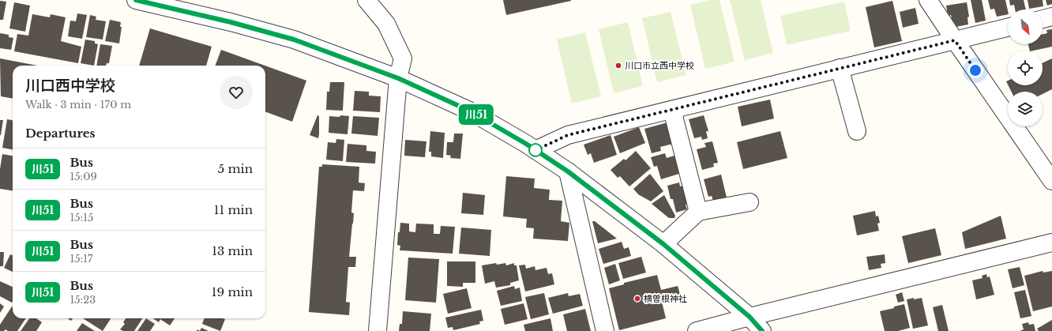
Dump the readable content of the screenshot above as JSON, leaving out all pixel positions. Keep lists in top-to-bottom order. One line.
{"places":["川口市立西中学校","横曽根神社"],"lines":["bus line 川51"],"north":"bottom right","page":{"on_map":"川51","heading":[["川口西中学校","Walk · 3 min · 170 m"],"Departures"],"list":[{"mark":"川51","name":"Bus","note":"15:09","value":"5 min"},{"mark":"川51","name":"Bus","note":"15:15","value":"11 min"},{"mark":"川51","name":"Bus","note":"15:17","value":"13 min"},{"mark":"川51","name":"Bus","note":"15:23","value":"19 min"}]}}
